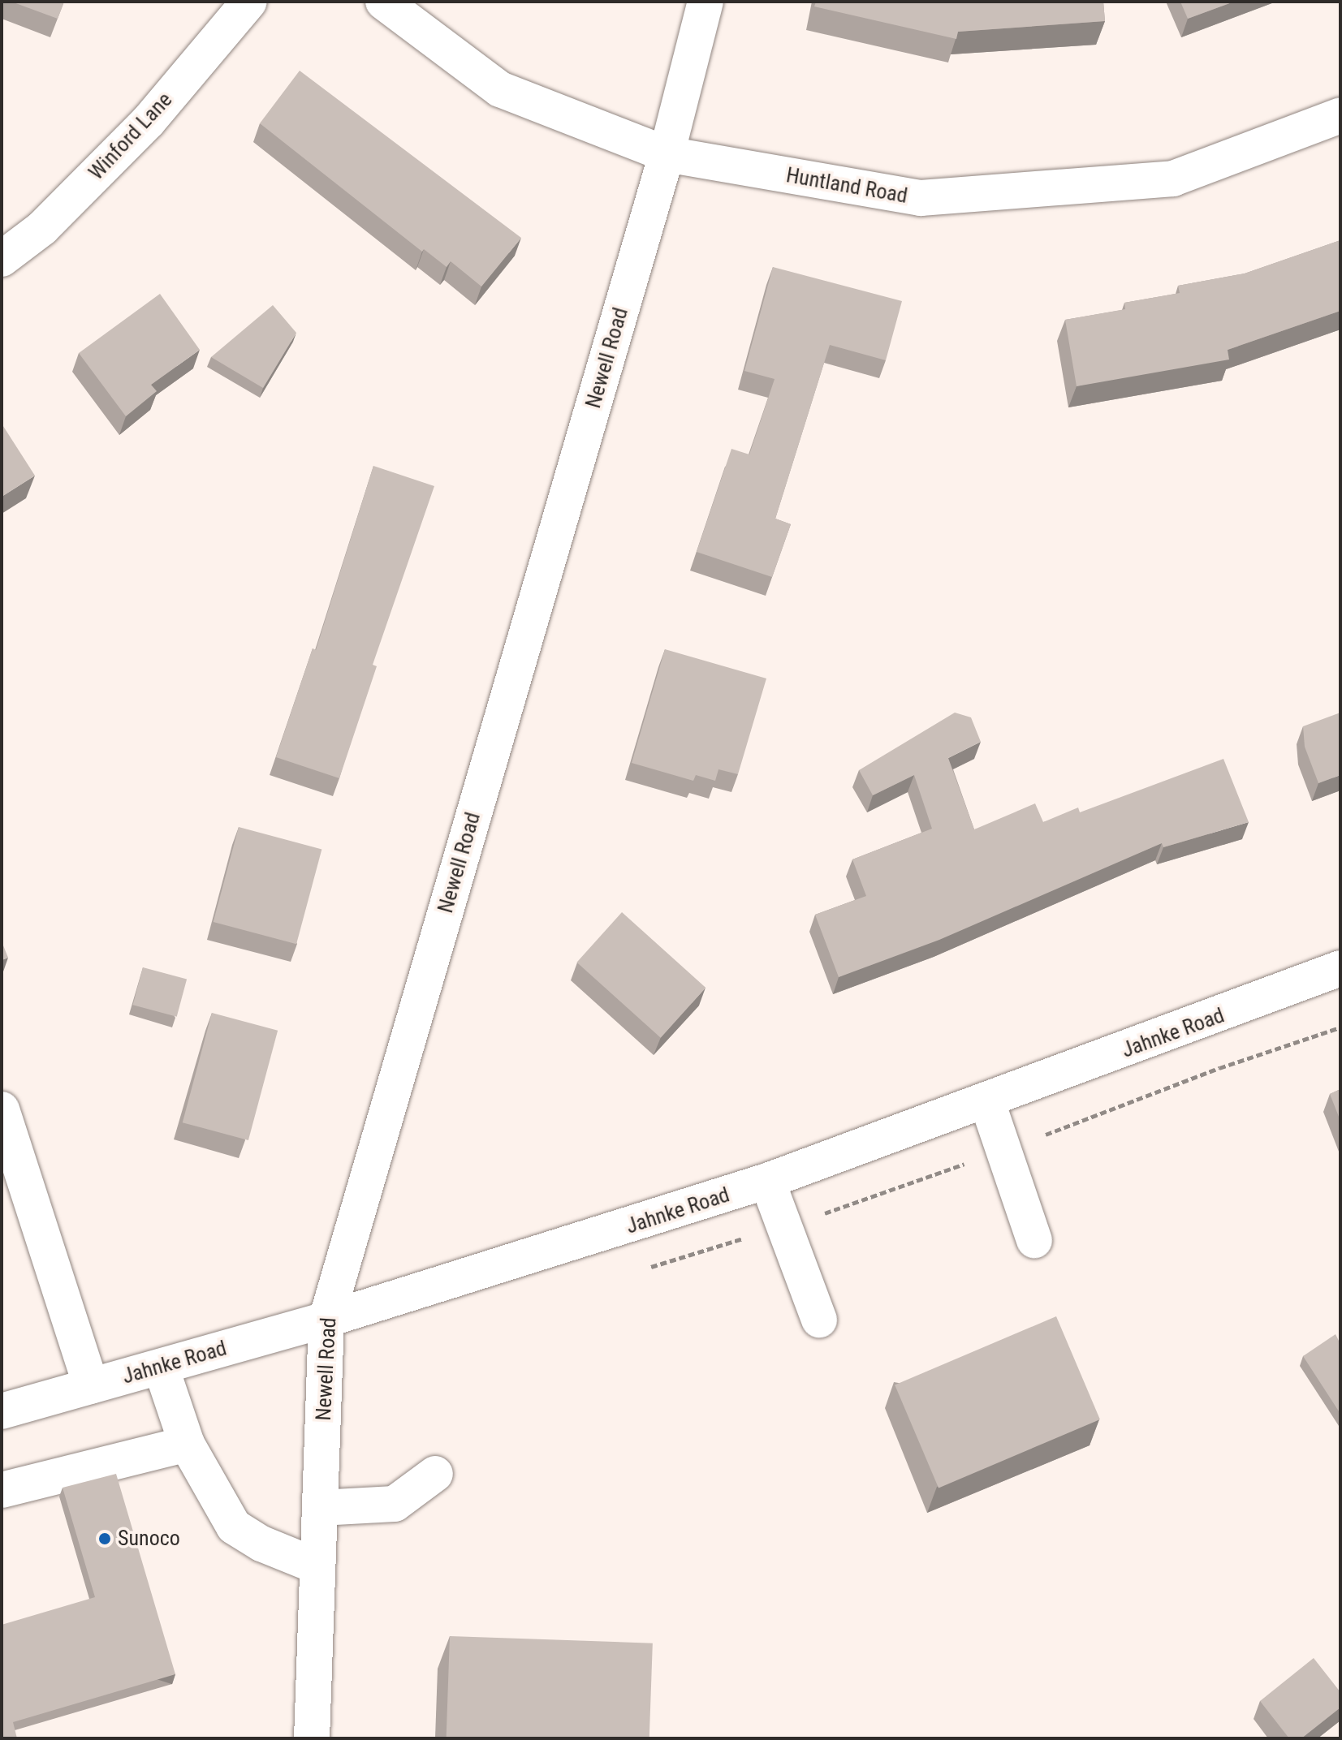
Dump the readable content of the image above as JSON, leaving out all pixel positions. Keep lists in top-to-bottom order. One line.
{"streets":{"street":["Winford Lane","Huntland Road","Newell Road","Jahnke Road"]},"crossings":[["Huntland Road","Newell Road"],["Newell Road","Jahnke Road"]],"places":["Sunoco"]}
